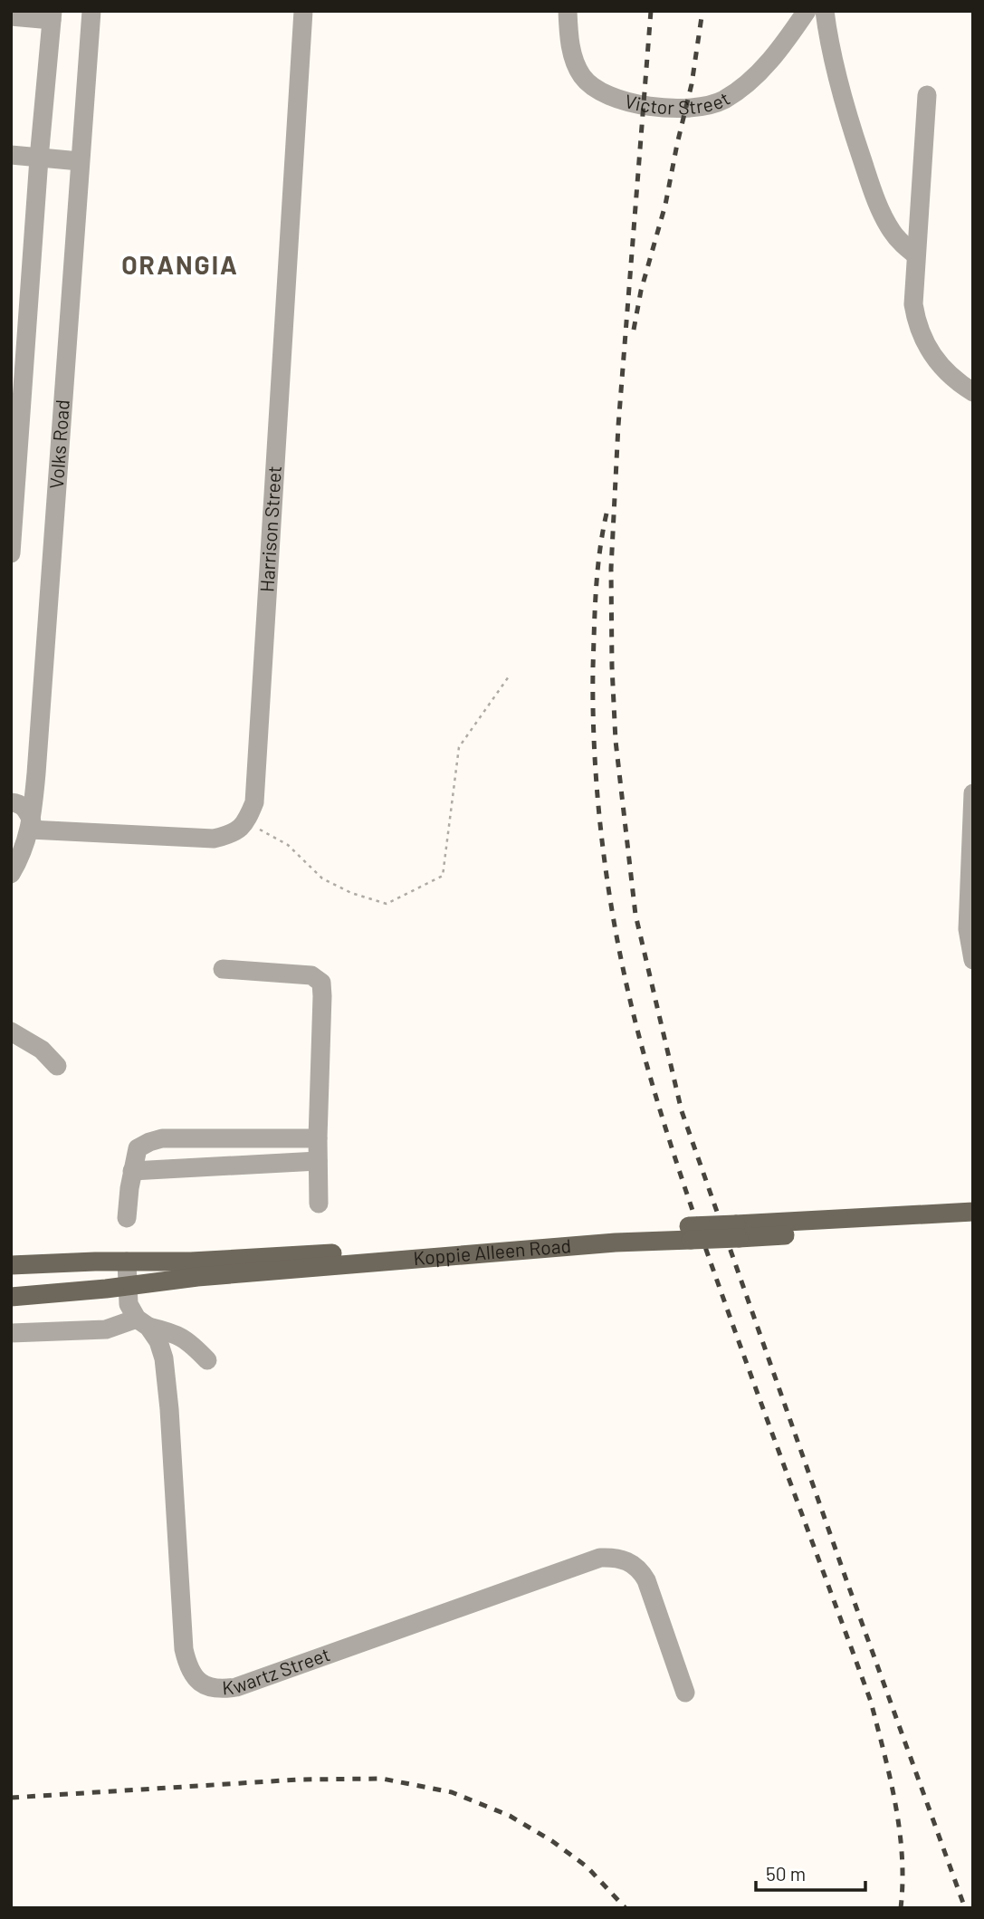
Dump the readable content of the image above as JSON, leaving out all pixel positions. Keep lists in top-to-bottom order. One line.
{"streets":{"main road":["Koppie Alleen Road"],"street":["Victor Street","Volks Road","Harrison Street","Kwartz Street"]},"crossings":[["Koppie Alleen Road","Kwartz Street"]],"districts":["ORANGIA"],"scale_bar":"50 m"}
